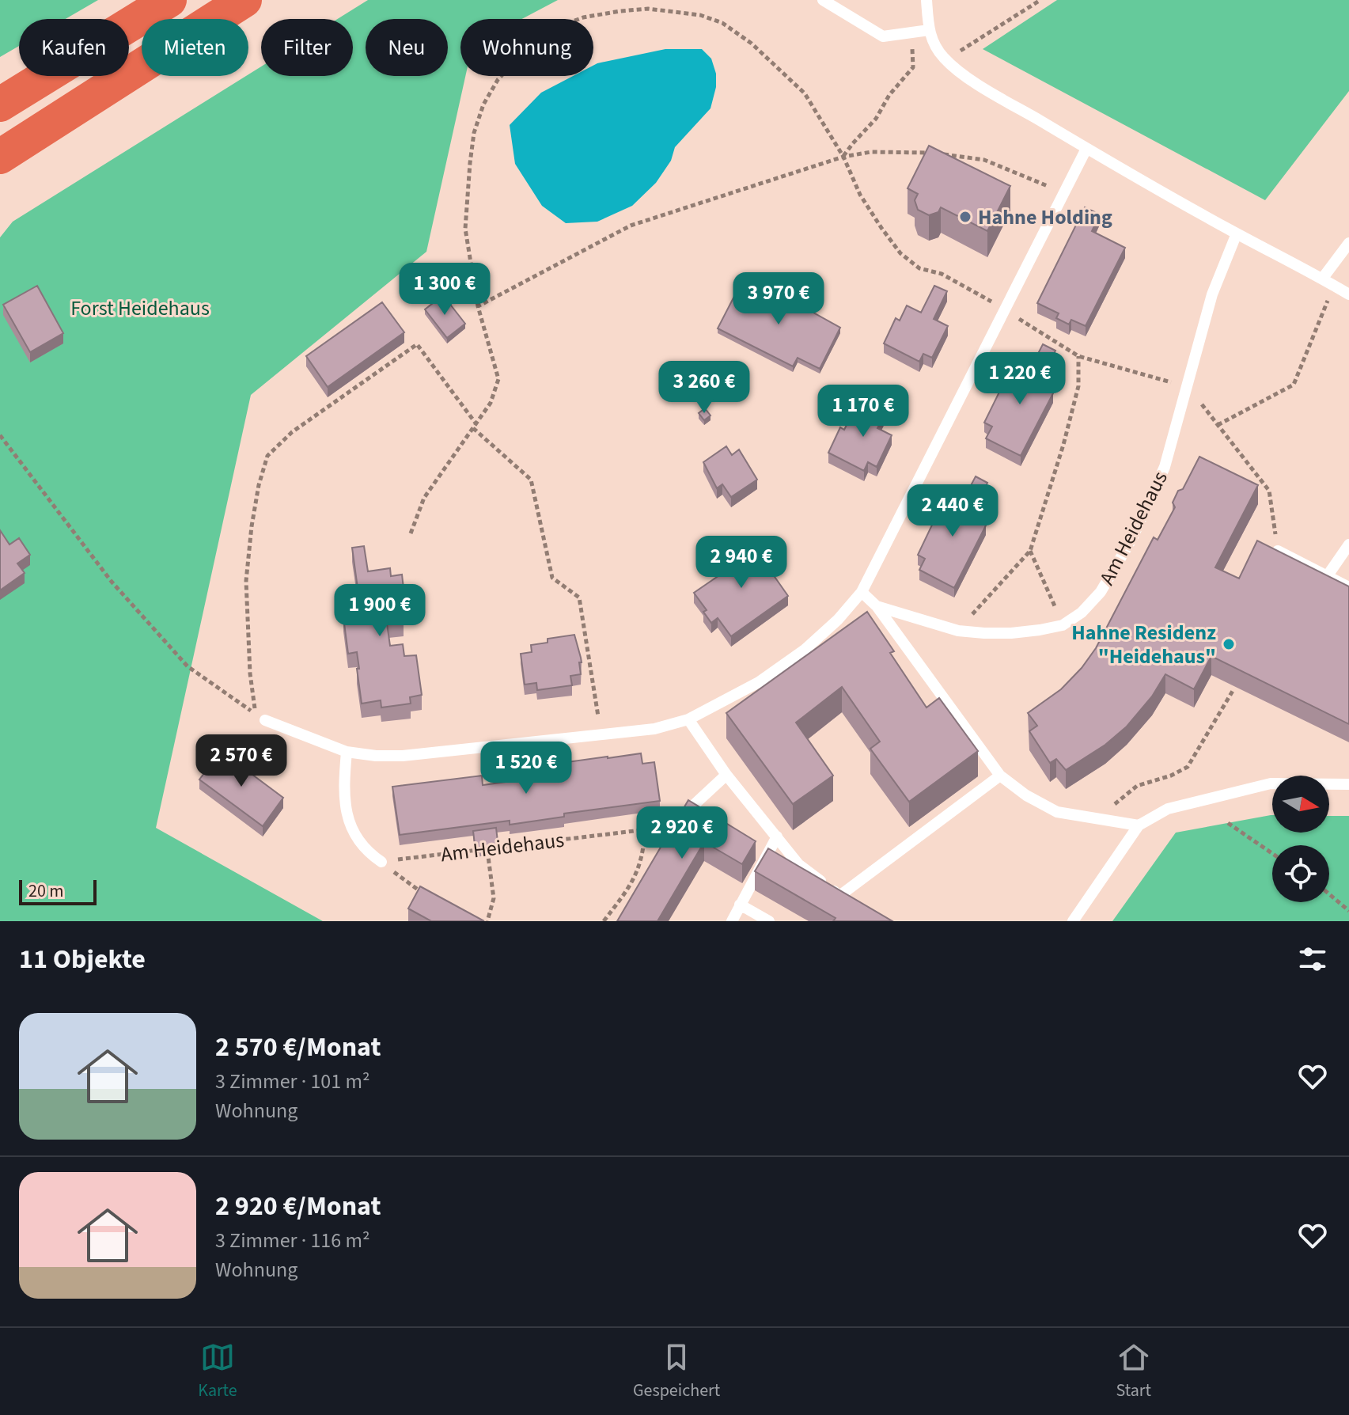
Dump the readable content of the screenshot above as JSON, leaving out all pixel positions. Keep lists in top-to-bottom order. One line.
{"streets":{"lane":["Am Heidehaus"]},"parks":["Forst Heidehaus"],"places":["Hahne Holding","Hahne Residenz \"Heidehaus\""],"scale_bar":"20 m","north":"right","page":{"chip":["Kaufen","Mieten","Filter","Neu","Wohnung"],"price":["1 300 €","3 970 €","1 220 €","3 260 €","1 170 €","2 440 €","2 940 €","1 900 €","2 570 €","1 520 €","2 920 €"],"scale":"20 m","heading":"11 Objekte","list":[{"name":"2 570 €/Monat","note":"3 Zimmer · 101 m² · Wohnung"},{"name":"2 920 €/Monat","note":"3 Zimmer · 116 m² · Wohnung"}],"tabs":["Karte","Gespeichert","Start"]}}
